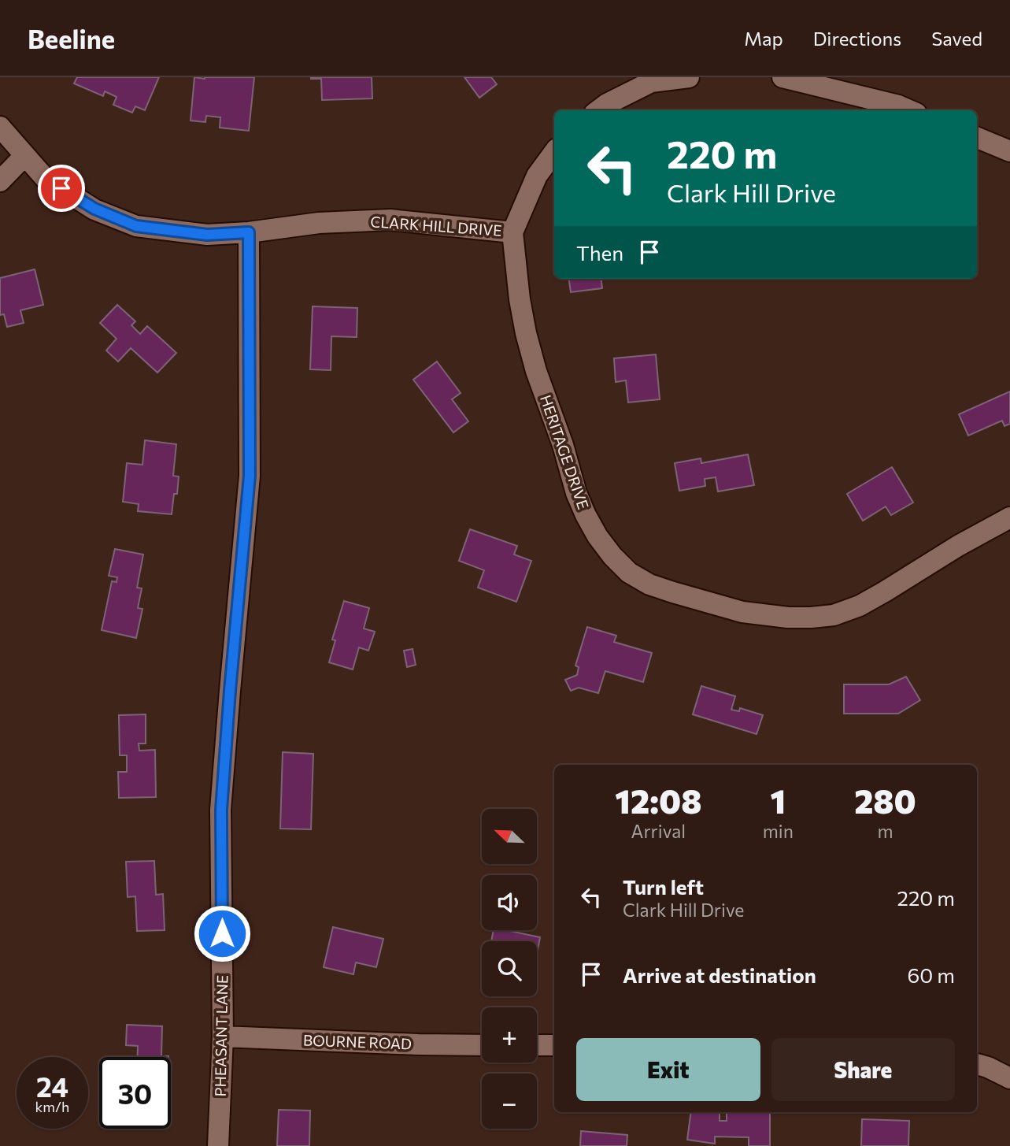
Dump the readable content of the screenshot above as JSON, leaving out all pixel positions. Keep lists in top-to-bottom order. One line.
{"streets":{"street":["CLARK HILL DRIVE","HERITAGE DRIVE","PHEASANT LANE","BOURNE ROAD"]},"crossings":[["CLARK HILL DRIVE","HERITAGE DRIVE"],["CLARK HILL DRIVE","PHEASANT LANE"],["PHEASANT LANE","BOURNE ROAD"]],"north":"top left","page":{"header":"Beeline","nav":["Map","Directions","Saved"],"turn":["220 m","Clark Hill Drive"],"then":"Then","eta":["12:08","Arrival","1","min","280","m"],"map_buttons":["+","−"],"list":[{"name":"Turn left","note":"Clark Hill Drive","value":"220 m"},{"name":"Arrive at destination","value":"60 m"}],"buttons":["Exit","Share"],"speed":"24 km/h","limit":"30"}}
